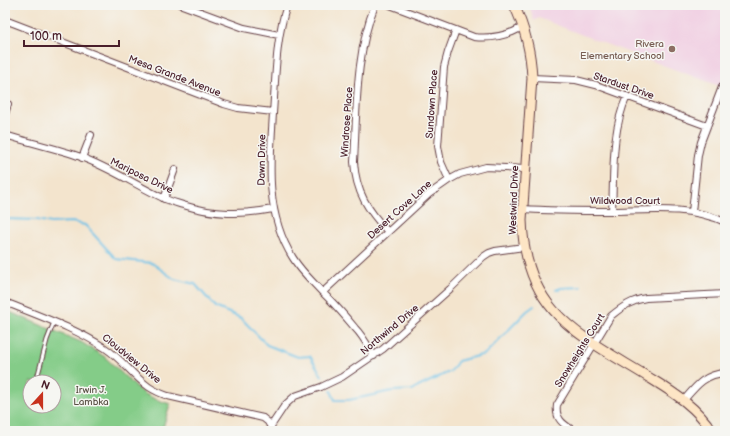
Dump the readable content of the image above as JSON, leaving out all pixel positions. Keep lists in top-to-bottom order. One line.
{"streets":{"main road":["Westwind Drive"],"street":["Mesa Grande Avenue","Stardust Drive","Sundown Place","Windrose Place","Dawn Drive","Mariposa Drive","Wildwood Court","Desert Cove Lane","Northwind Drive","Snowheights Court","Cloudview Drive"]},"crossings":[["Mesa Grande Avenue","Dawn Drive"],["Stardust Drive","Westwind Drive"],["Sundown Place","Desert Cove Lane"],["Windrose Place","Desert Cove Lane"],["Dawn Drive","Mariposa Drive"],["Dawn Drive","Desert Cove Lane"],["Dawn Drive","Northwind Drive"],["Westwind Drive","Wildwood Court"],["Westwind Drive","Desert Cove Lane"],["Westwind Drive","Northwind Drive"],["Westwind Drive","Snowheights Court"],["Northwind Drive","Cloudview Drive"]],"parks":["Irwin J. Lambka"],"places":["Rivera Elementary School"],"scale_bar":"100 m","north":"top"}
